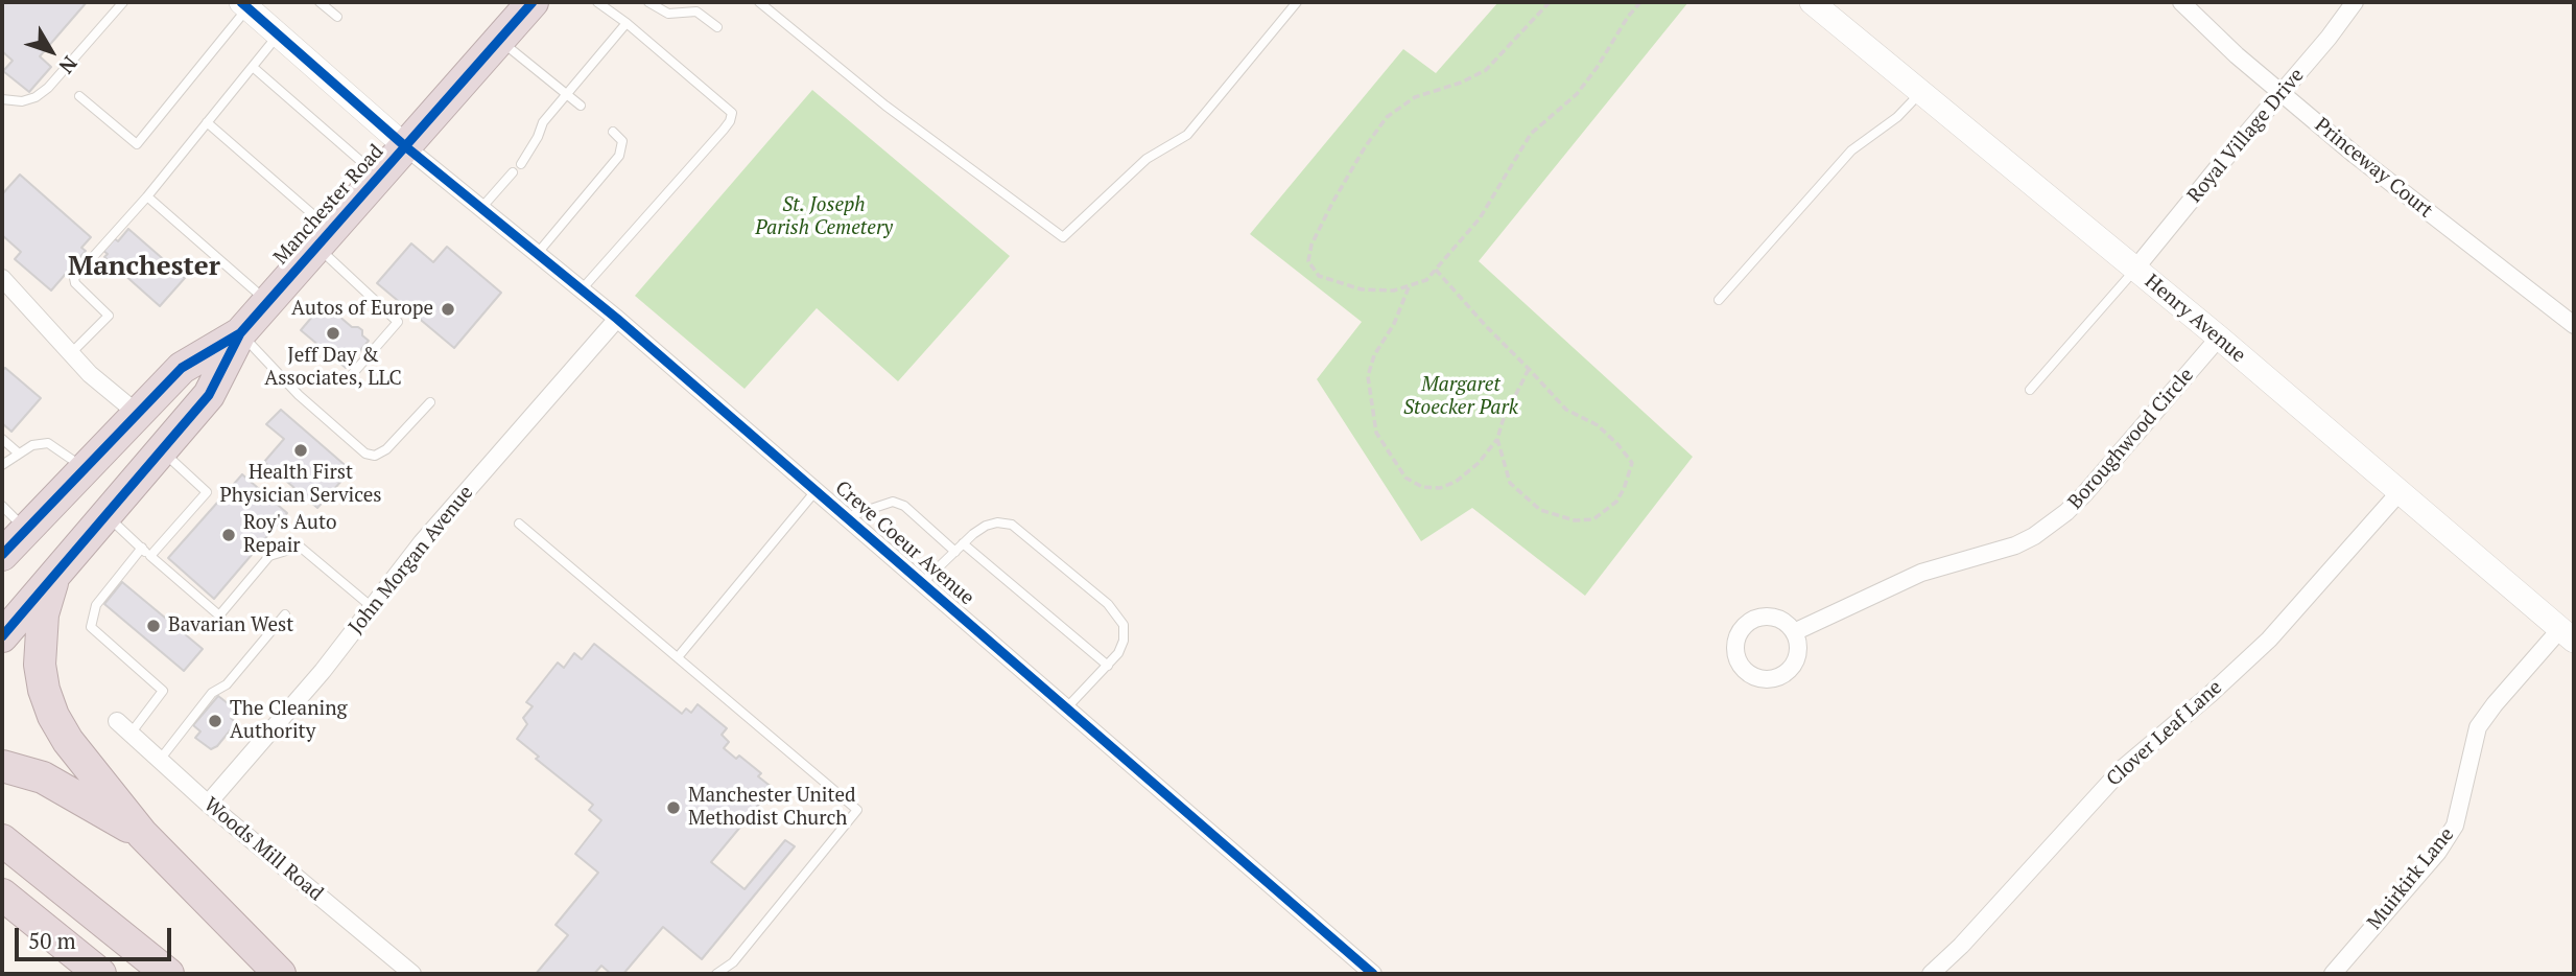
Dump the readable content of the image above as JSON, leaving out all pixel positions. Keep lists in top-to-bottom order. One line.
{"streets":{"highway":["Manchester Road"],"street":["Royal Village Drive","Princeway Court","Henry Avenue","Boroughwood Circle","Creve Coeur Avenue","John Morgan Avenue","Clover Leaf Lane","Woods Mill Road","Muirkirk Lane"]},"crossings":[["Royal Village Drive","Princeway Court"],["Royal Village Drive","Henry Avenue"],["Manchester Road","Creve Coeur Avenue"],["Henry Avenue","Boroughwood Circle"],["Henry Avenue","Clover Leaf Lane"],["Henry Avenue","Muirkirk Lane"],["Creve Coeur Avenue","John Morgan Avenue"],["John Morgan Avenue","Woods Mill Road"]],"districts":["Manchester"],"parks":["St. Joseph Parish Cemetery","Margaret Stoecker Park"],"places":["Autos of Europe","Jeff Day & Associates, LLC","Health First Physician Services","Roy's Auto Repair","Bavarian West","The Cleaning Authority","Manchester United Methodist Church"],"scale_bar":"50 m","north":"bottom right"}
